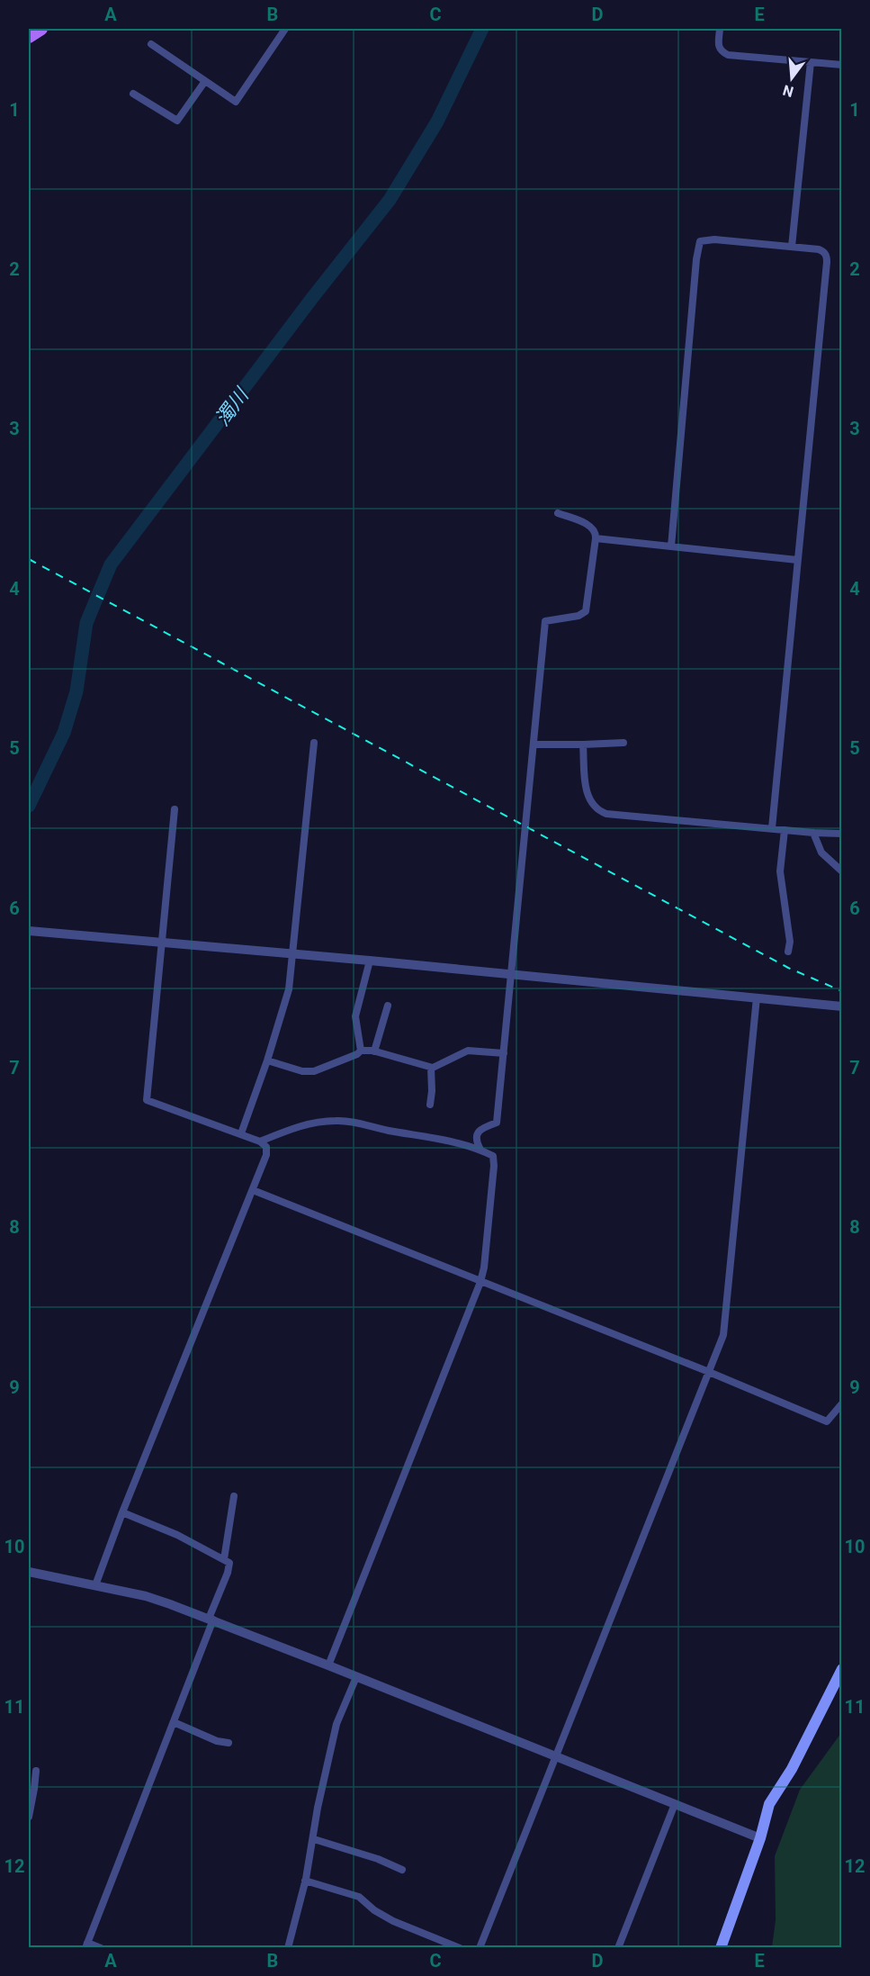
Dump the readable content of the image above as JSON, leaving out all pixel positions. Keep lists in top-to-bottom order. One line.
{"water":["濁川"],"north":"bottom","grid":{"columns":["A","B","C","D","E"],"rows":["1","2","3","4","5","6","7","8","9","10","11","12"]}}
